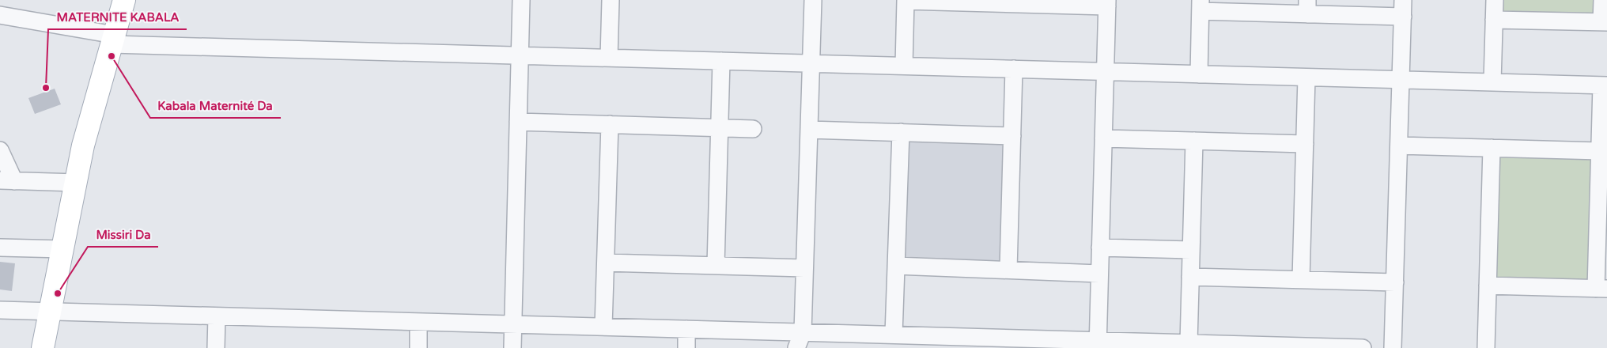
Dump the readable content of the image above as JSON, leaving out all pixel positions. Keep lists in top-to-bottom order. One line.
{"places":["Kabala Maternité Da","MATERNITE KABALA","Missiri Da"]}
